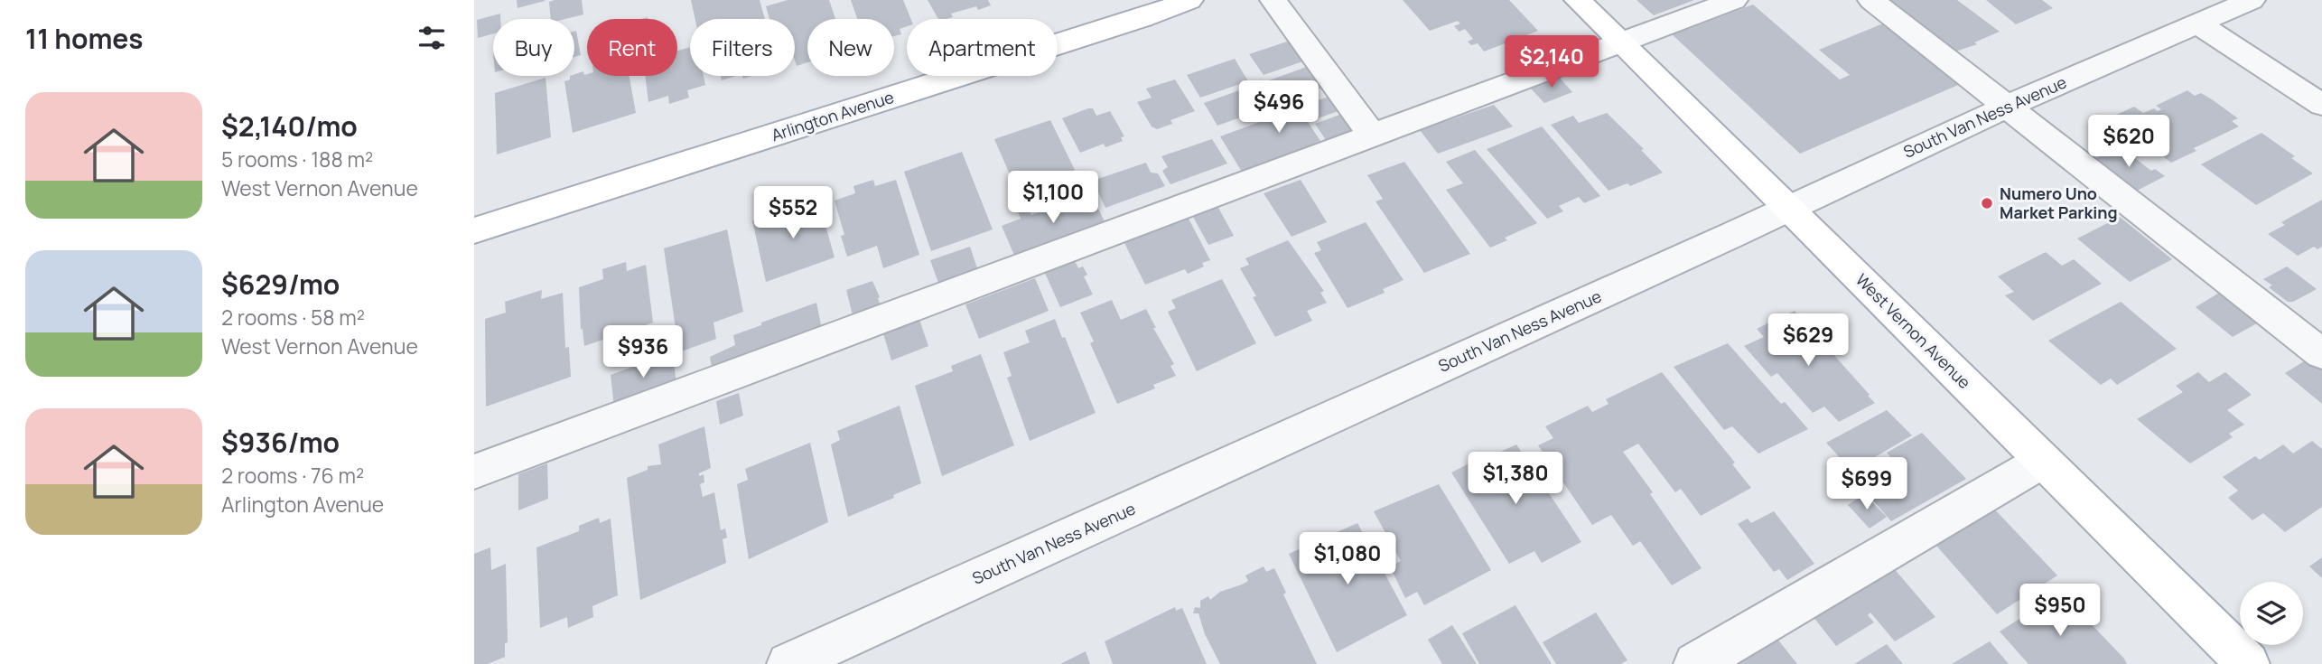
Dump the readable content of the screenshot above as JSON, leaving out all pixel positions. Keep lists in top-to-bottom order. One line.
{"streets":{"main road":["Arlington Avenue","West Vernon Avenue"],"street":["South Van Ness Avenue"]},"crossings":[["South Van Ness Avenue","West Vernon Avenue"]],"places":["Numero Uno Market Parking"],"page":{"heading":"11 homes","chip":["Buy","Rent","Filters","New","Apartment"],"price":["$2,140","$496","$620","$1,100","$552","$629","$936","$1,380","$699","$1,080","$950"],"list":[{"name":"$2,140/mo","note":"5 rooms · 188 m² · West Vernon Avenue"},{"name":"$629/mo","note":"2 rooms · 58 m² · West Vernon Avenue"},{"name":"$936/mo","note":"2 rooms · 76 m² · Arlington Avenue"}]}}
